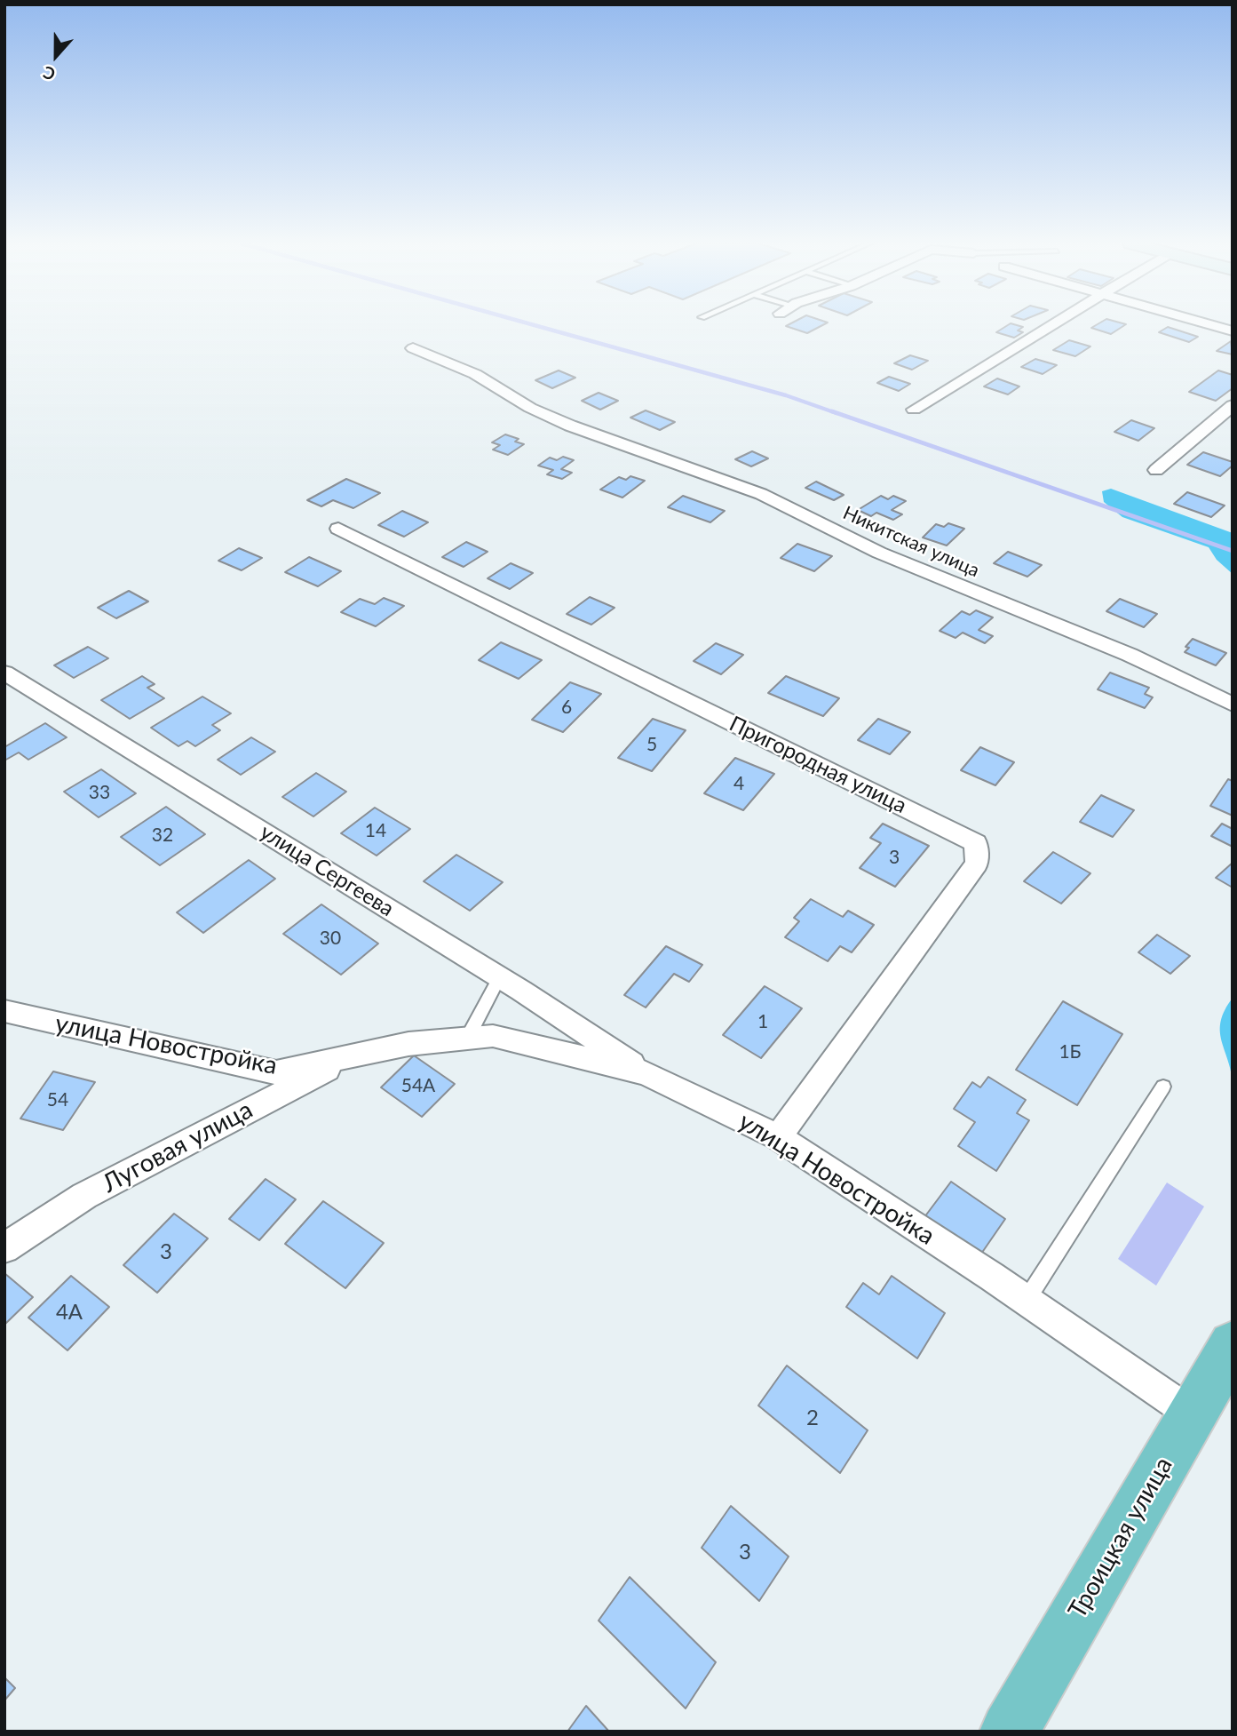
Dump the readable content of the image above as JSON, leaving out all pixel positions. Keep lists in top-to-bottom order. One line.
{"streets":{"main road":["Троицкая улица"],"street":["Никитская улица","Пригородная улица","улица Сергеева","улица Новостройка","Луговая улица"]},"crossings":[["Пригородная улица","улица Новостройка"],["улица Сергеева","улица Новостройка"],["улица Новостройка","Луговая улица"],["улица Новостройка","Троицкая улица"]],"house_numbers":["6","5","4","33","14","32","3","30","1","1Б","54А","54","3","4А","2","3"],"north":"bottom"}
